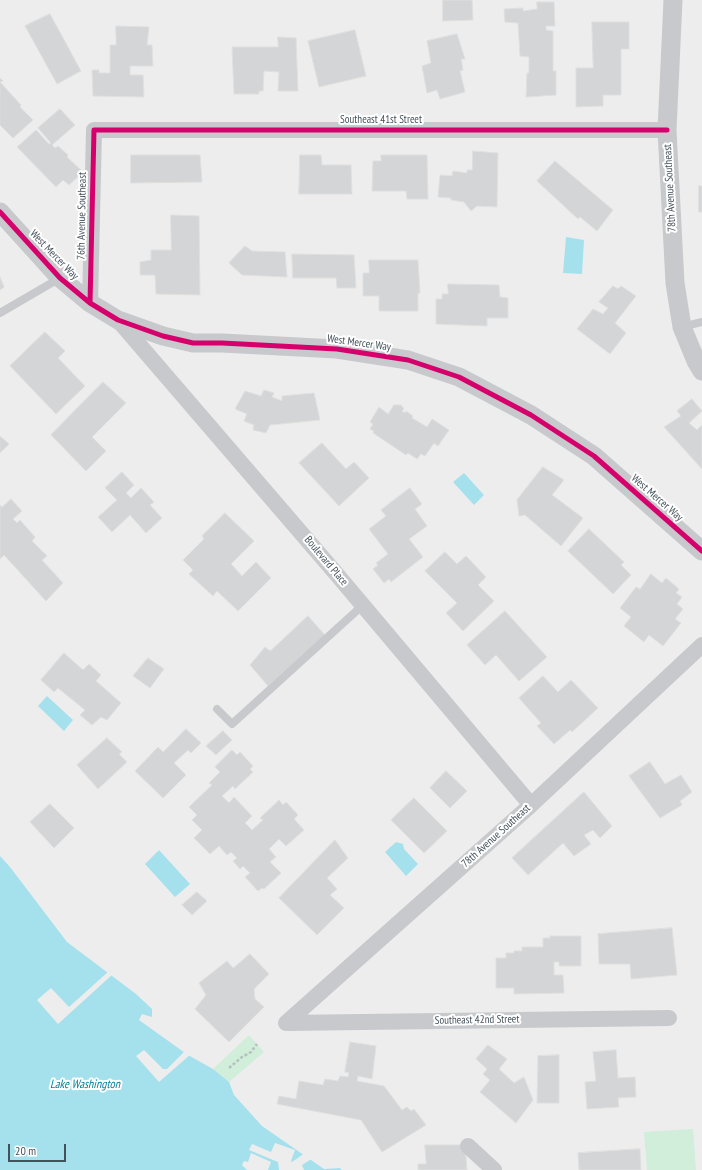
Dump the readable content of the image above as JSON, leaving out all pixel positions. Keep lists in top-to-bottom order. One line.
{"streets":{"street":["Southeast 41st Street","78th Avenue Southeast","76th Avenue Southeast","West Mercer Way","Boulevard Place","Southeast 42nd Street"]},"crossings":[["Southeast 41st Street","78th Avenue Southeast"],["Southeast 41st Street","76th Avenue Southeast"],["78th Avenue Southeast","Boulevard Place"],["78th Avenue Southeast","Southeast 42nd Street"],["76th Avenue Southeast","West Mercer Way"],["West Mercer Way","Boulevard Place"]],"water":["Lake Washington"],"scale_bar":"20 m"}
